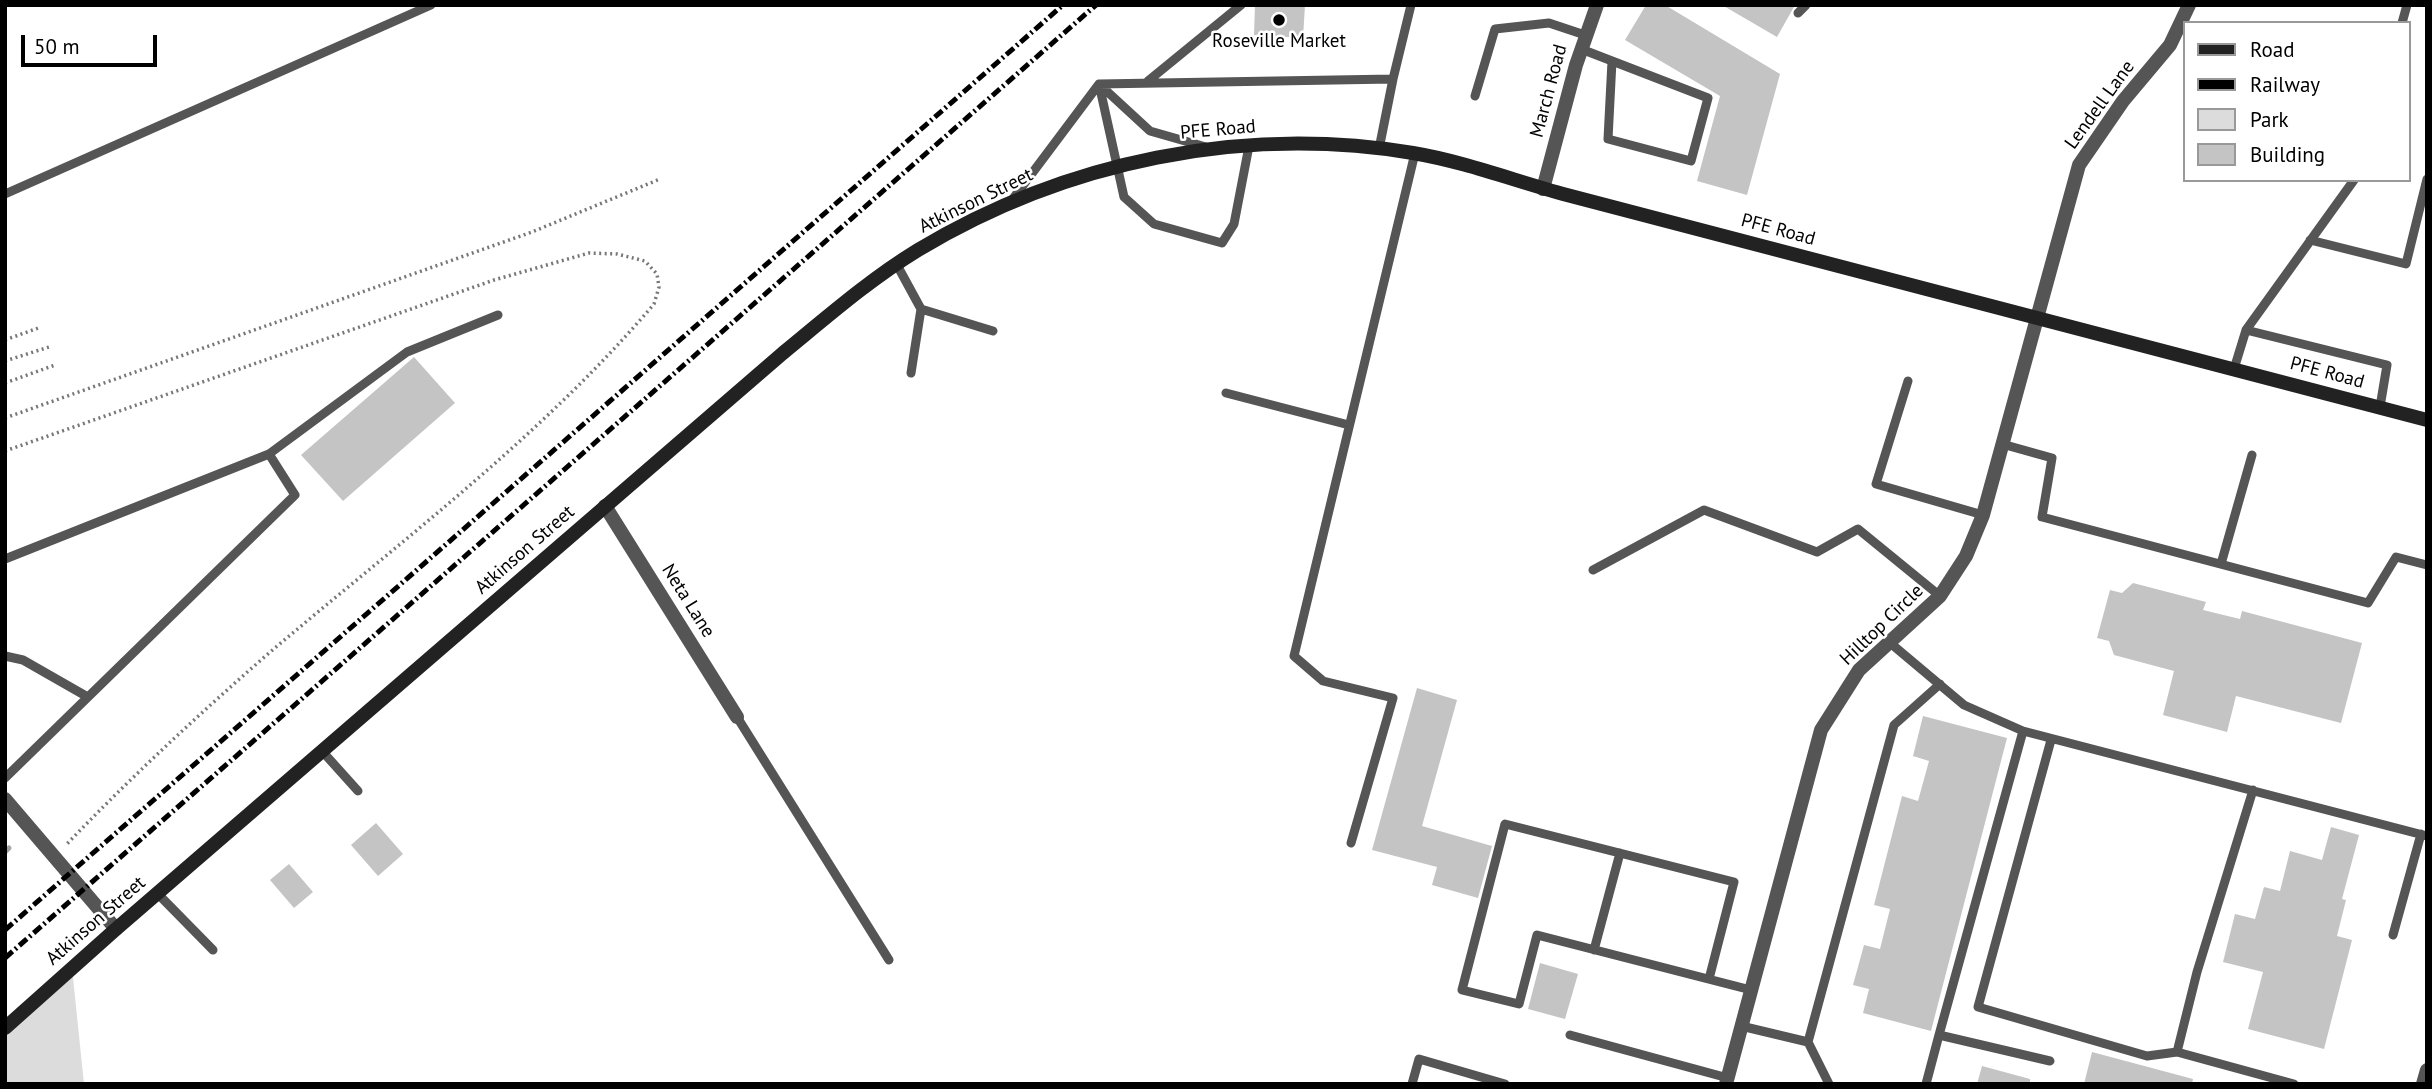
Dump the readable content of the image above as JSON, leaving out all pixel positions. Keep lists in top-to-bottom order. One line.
{"streets":{"main road":["PFE Road","Atkinson Street"],"street":["March Road","Lendell Lane","Neta Lane","Hilltop Circle"]},"crossings":[["March Road","PFE Road"],["Lendell Lane","PFE Road"],["Lendell Lane","Hilltop Circle"],["PFE Road","Atkinson Street"],["PFE Road","Hilltop Circle"],["Atkinson Street","Neta Lane"]],"places":["Roseville Market"],"legend":["Road","Railway","Park","Building"],"scale_bar":"50 m"}
